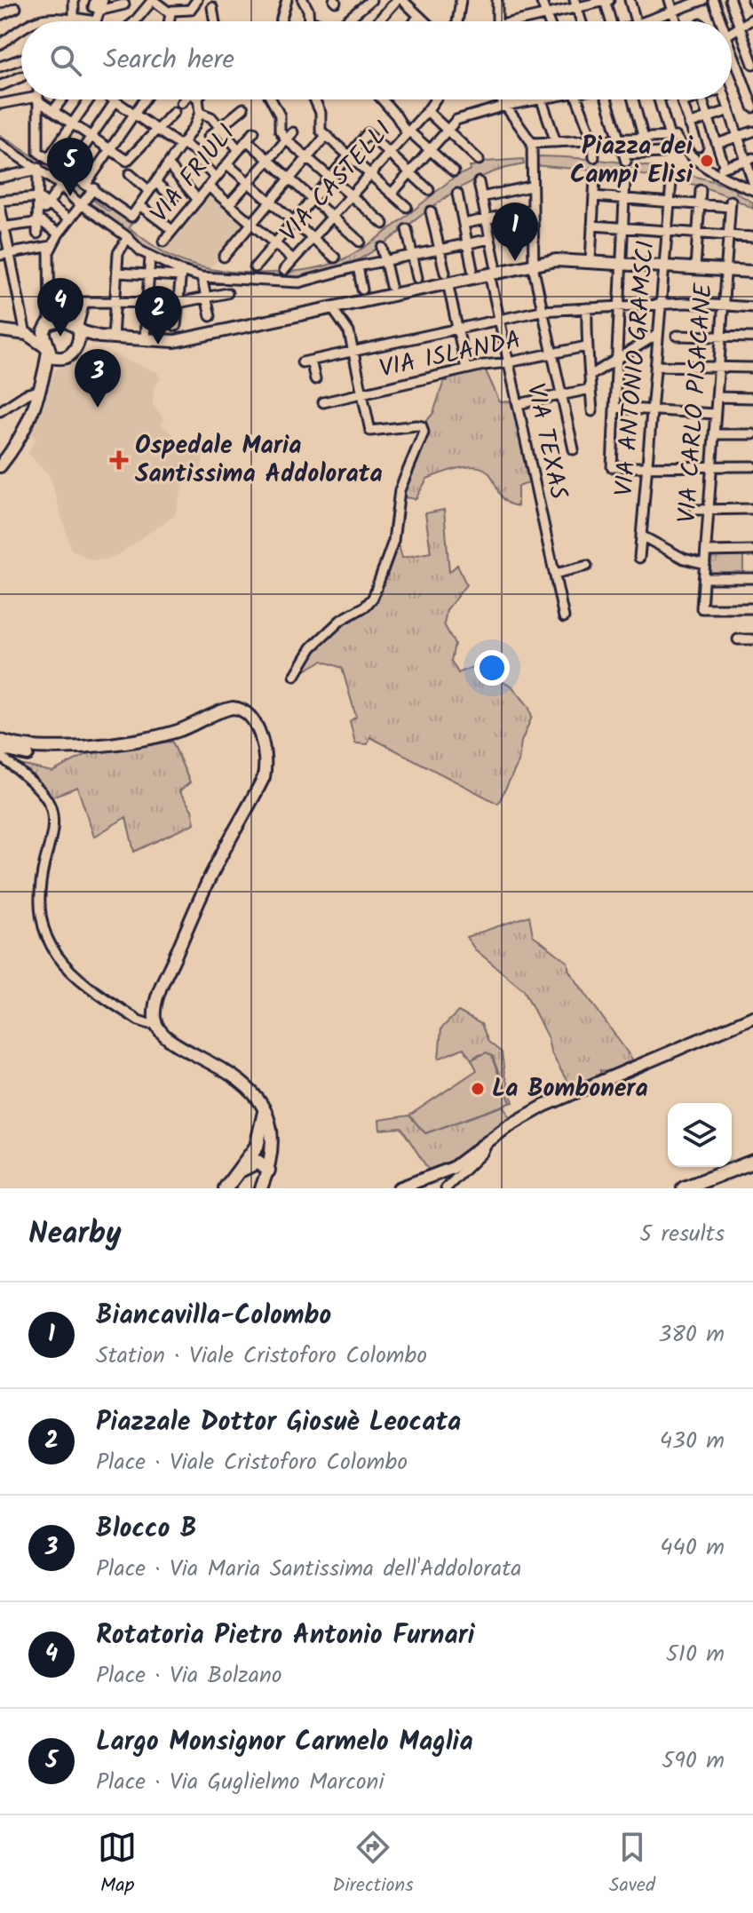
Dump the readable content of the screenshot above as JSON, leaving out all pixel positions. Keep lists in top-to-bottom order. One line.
{"streets":{"street":["VIA FRIULI","VIA CASTELLI","VIA ISLANDA","VIA ANTONIO GRAMSCI","VIA CARLO PISACANE","VIA TEXAS"]},"crossings":[["VIA ISLANDA","VIA TEXAS"]],"places":{"other":["Piazza dei Campi Elisi","La Bombonera"],"health":["Ospedale Maria Santissima Addolorata"]},"page":{"search":"Search here","pins":["5","1","4","2","3"],"heading":["Nearby","5 results"],"list":[{"mark":"1","name":"Biancavilla-Colombo","note":"Station · Viale Cristoforo Colombo","value":"380 m"},{"mark":"2","name":"Piazzale Dottor Giosuè Leocata","note":"Place · Viale Cristoforo Colombo","value":"430 m"},{"mark":"3","name":"Blocco B","note":"Place · Via Maria Santissima dell'Addolorata","value":"440 m"},{"mark":"4","name":"Rotatoria Pietro Antonio Furnari","note":"Place · Via Bolzano","value":"510 m"},{"mark":"5","name":"Largo Monsignor Carmelo Maglia","note":"Place · Via Guglielmo Marconi","value":"590 m"}],"nav":["Map","Directions","Saved"]}}
